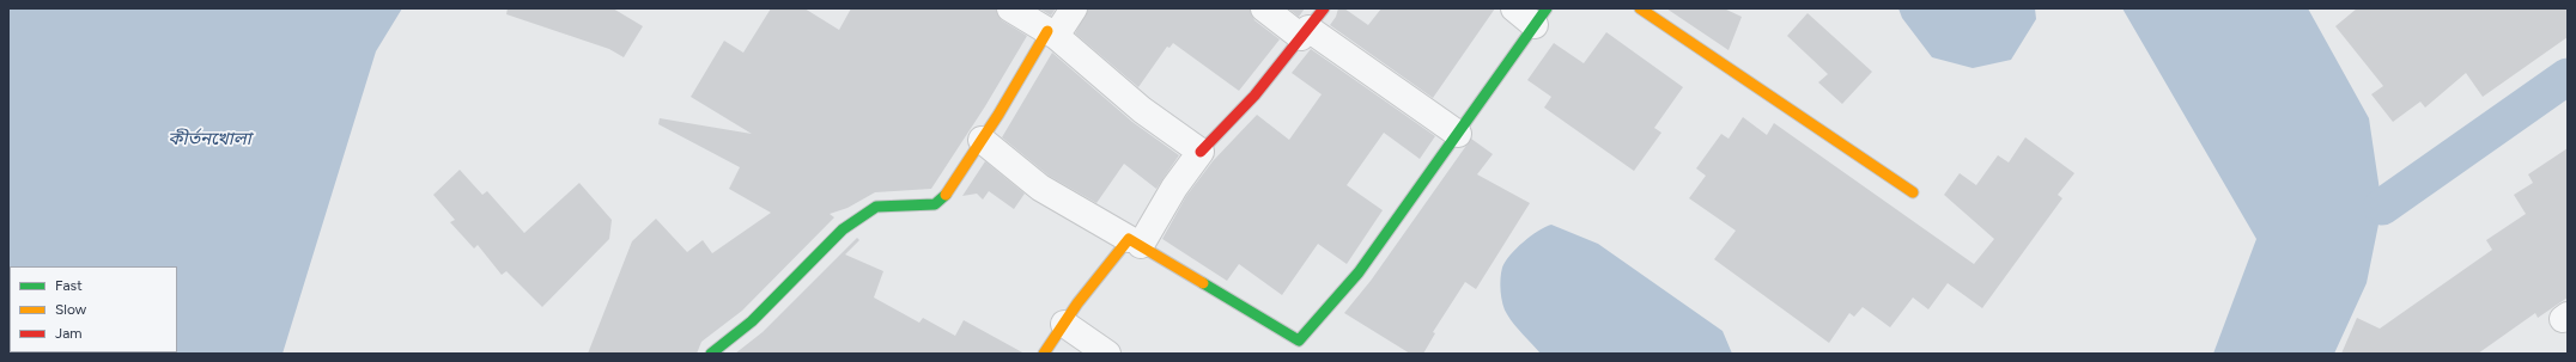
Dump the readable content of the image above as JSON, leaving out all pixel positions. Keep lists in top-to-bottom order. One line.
{"water":["কীর্তনখোলা"],"legend":["Fast","Slow","Jam"]}
